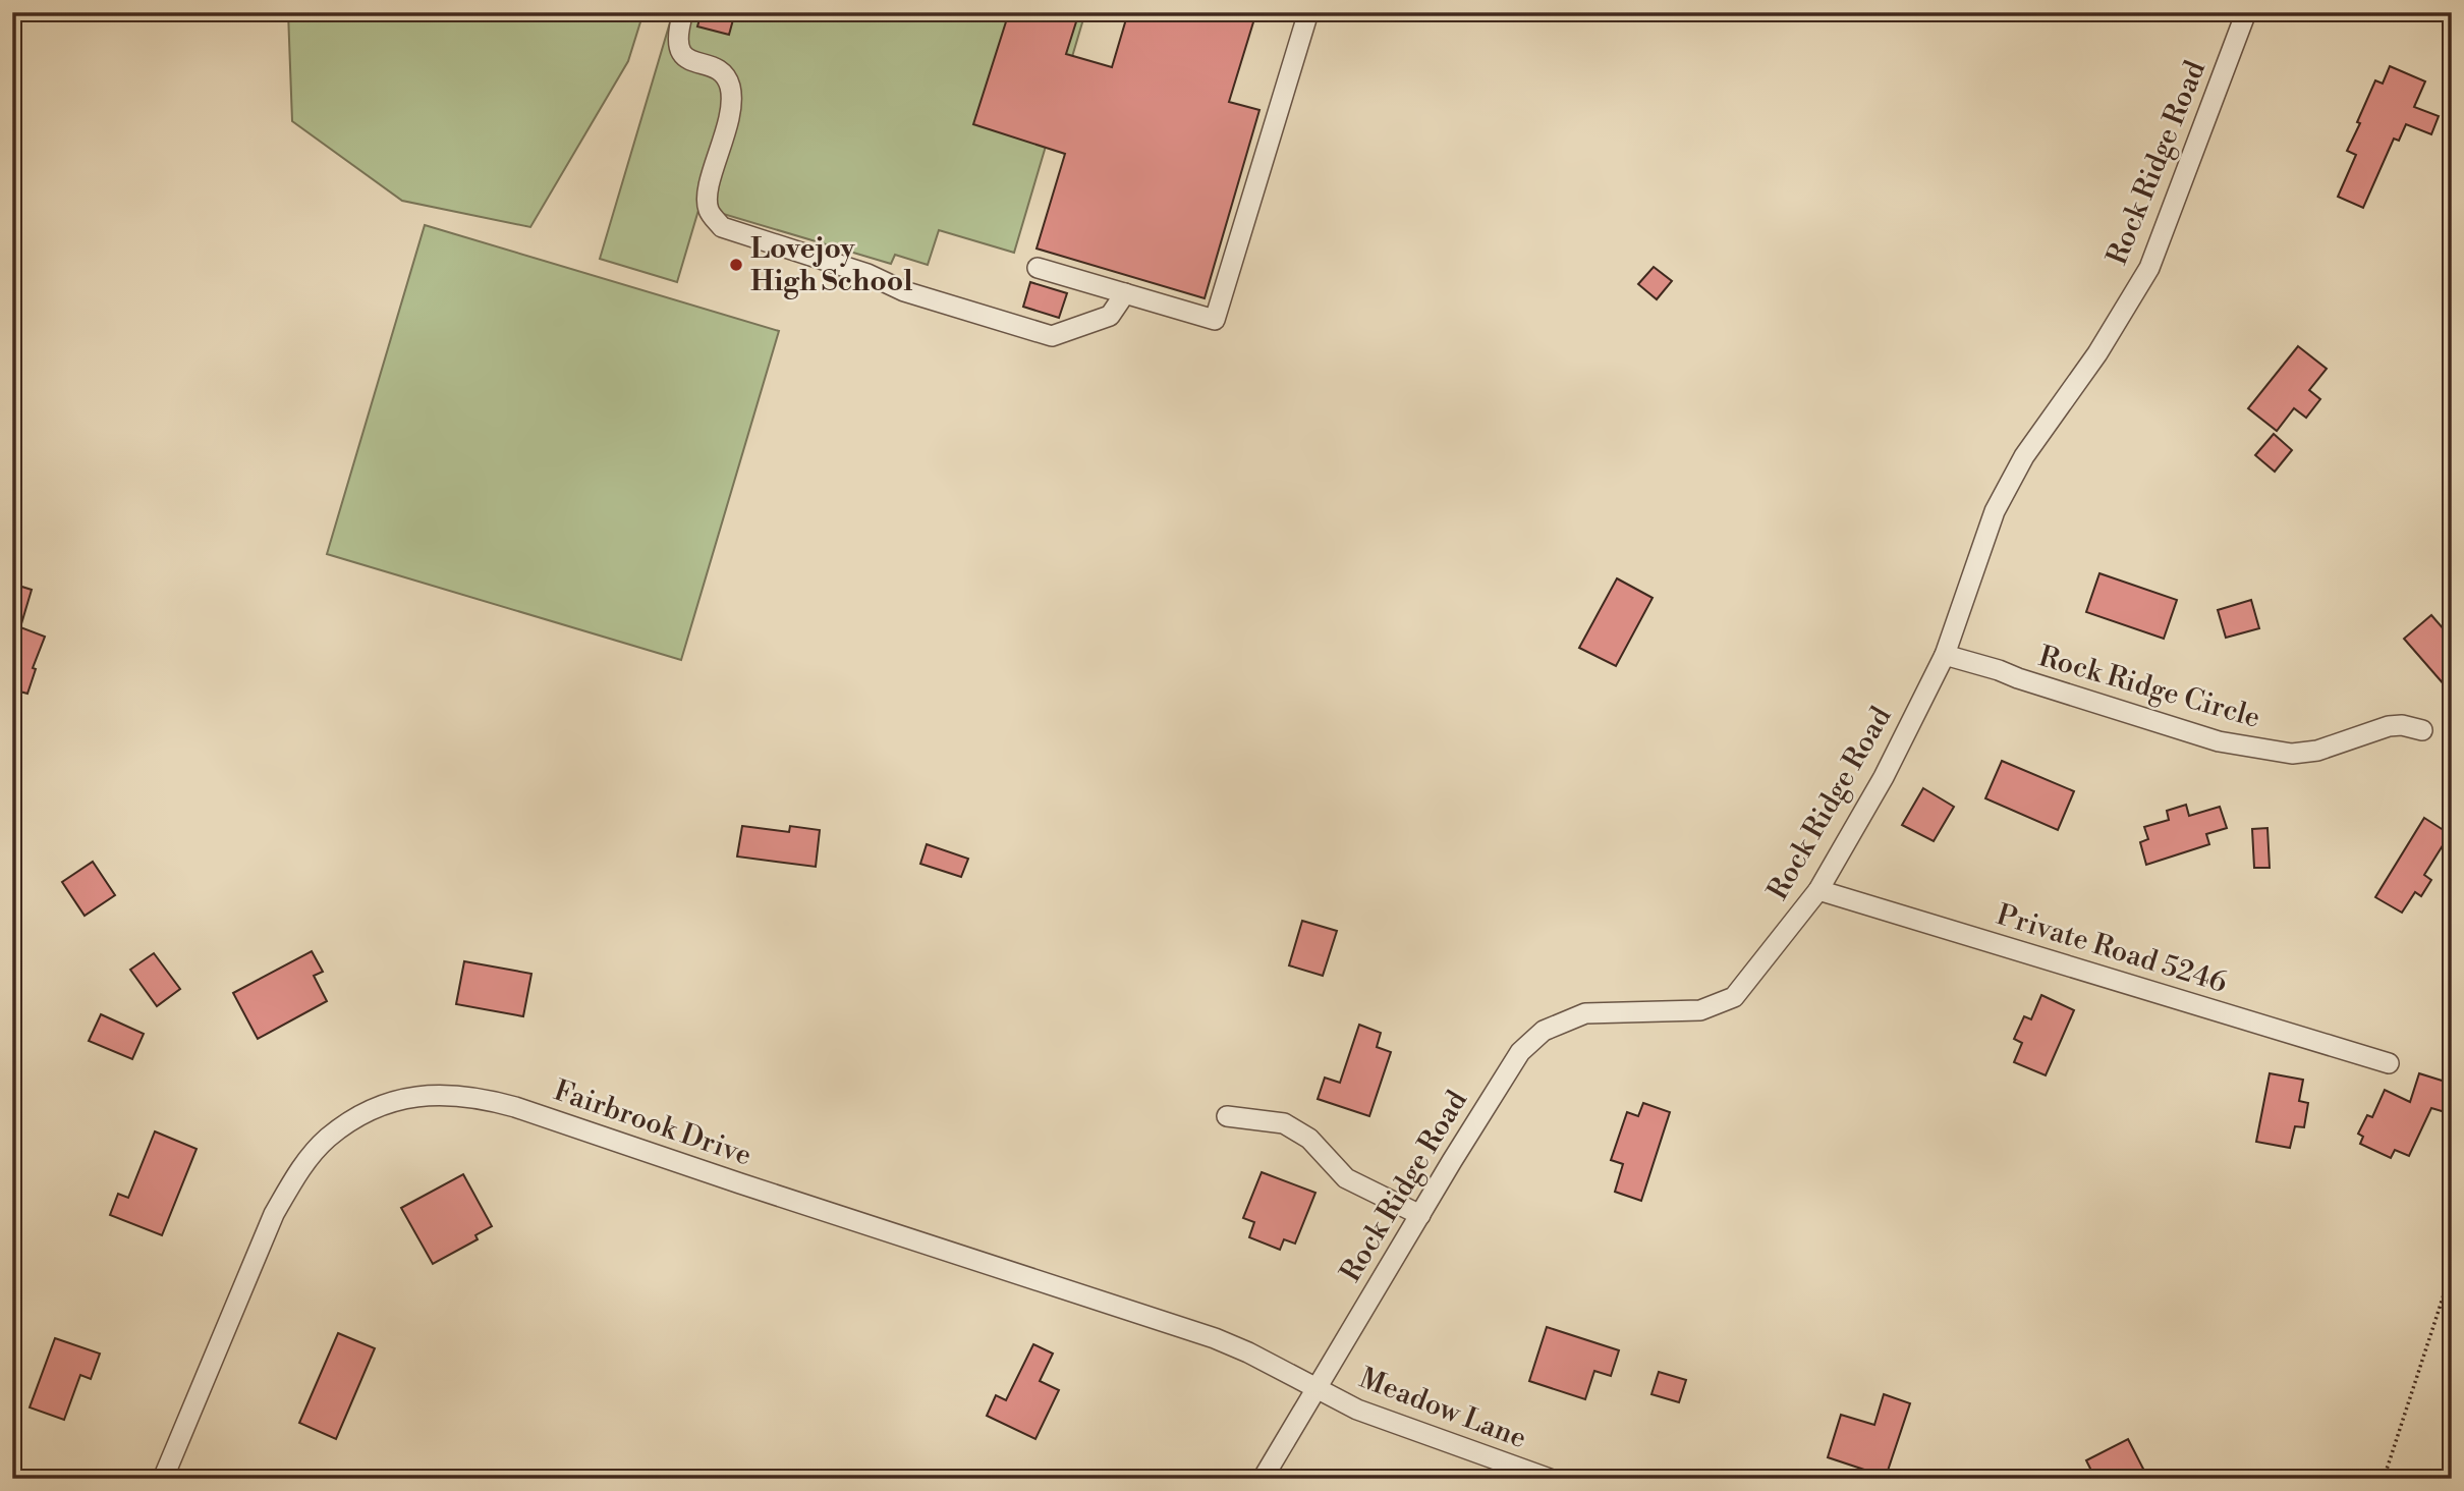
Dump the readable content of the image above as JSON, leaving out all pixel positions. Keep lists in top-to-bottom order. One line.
{"streets":{"street":["Rock Ridge Road","Rock Ridge Circle","Private Road 5246","Fairbrook Drive","Meadow Lane"]},"crossings":[["Rock Ridge Road","Rock Ridge Circle"],["Rock Ridge Road","Private Road 5246"],["Rock Ridge Road","Fairbrook Drive"],["Rock Ridge Road","Meadow Lane"],["Fairbrook Drive","Meadow Lane"]],"places":["Lovejoy High School"]}
